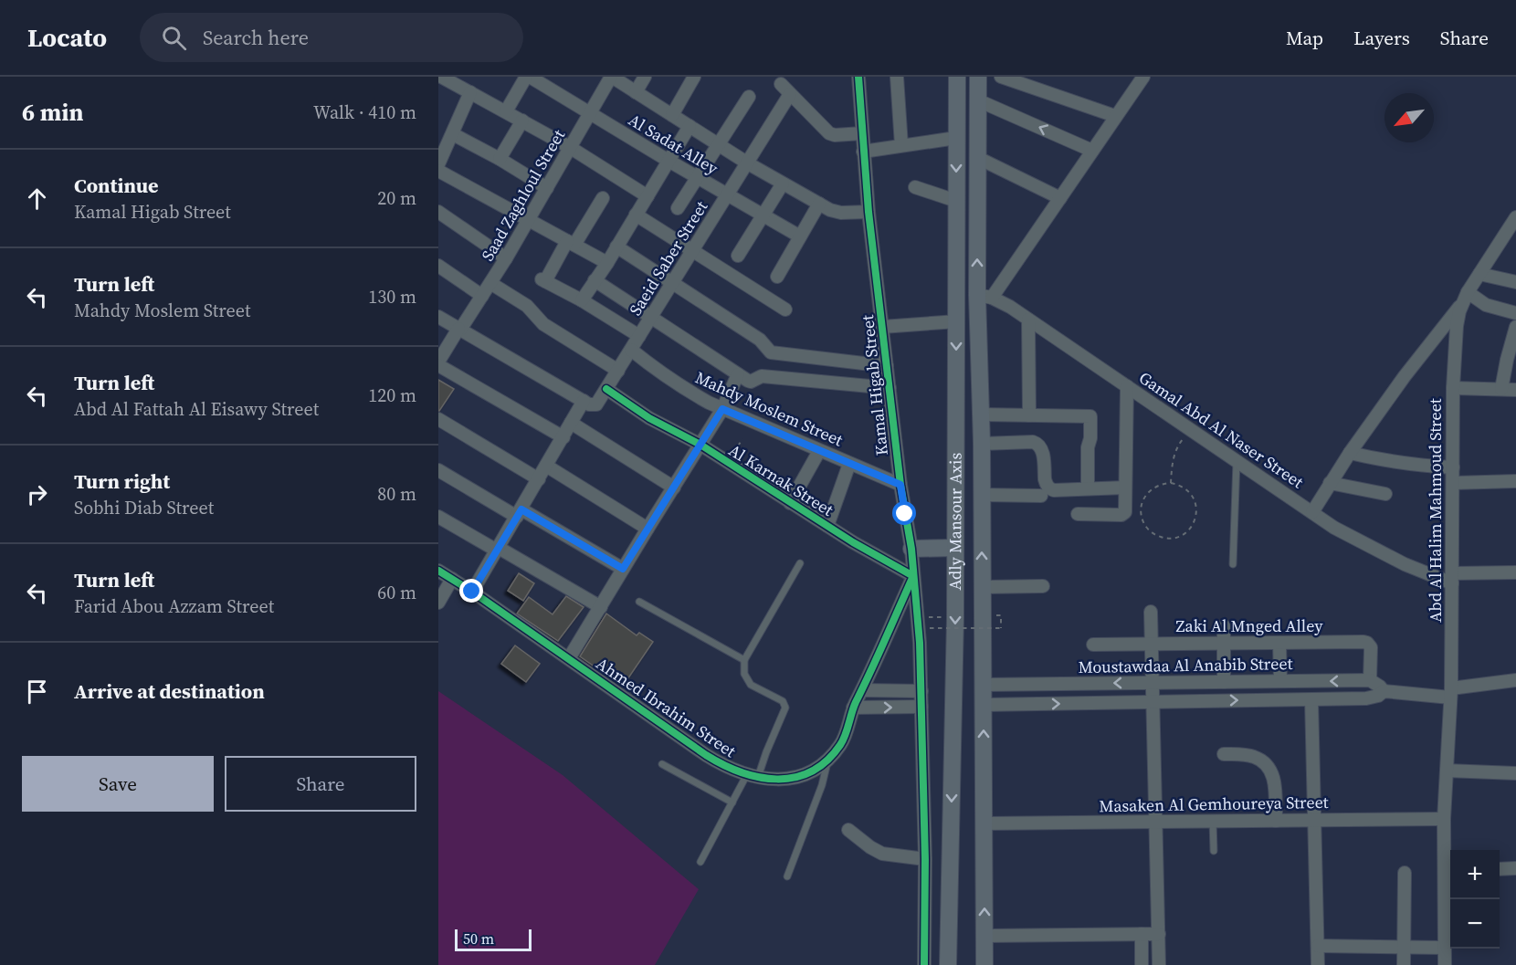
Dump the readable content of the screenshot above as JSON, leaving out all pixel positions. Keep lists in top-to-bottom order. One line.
{"streets":{"main road":["Adly Mansour Axis"],"street":["Al Sadat Alley","Saad Zaghloul Street","Saeid Saber Street","Kamal Higab Street","Mahdy Moslem Street","Gamal Abd Al Naser Street","Al Karnak Street","Abd Al Halim Mahmoud Street","Zaki Al Mnged Alley","Moustawdaa Al Anabib Street","Ahmed Ibrahim Street","Masaken Al Gemhoureya Street"]},"crossings":[["Al Sadat Alley","Saad Zaghloul Street"],["Al Sadat Alley","Saeid Saber Street"],["Saeid Saber Street","Mahdy Moslem Street"],["Saeid Saber Street","Al Karnak Street"],["Kamal Higab Street","Mahdy Moslem Street"],["Kamal Higab Street","Al Karnak Street"],["Kamal Higab Street","Ahmed Ibrahim Street"],["Gamal Abd Al Naser Street","Abd Al Halim Mahmoud Street"],["Gamal Abd Al Naser Street","Adly Mansour Axis"],["Al Karnak Street","Ahmed Ibrahim Street"],["Abd Al Halim Mahmoud Street","Masaken Al Gemhoureya Street"],["Adly Mansour Axis","Moustawdaa Al Anabib Street"],["Adly Mansour Axis","Masaken Al Gemhoureya Street"],["Zaki Al Mnged Alley","Moustawdaa Al Anabib Street"]],"scale_bar":"50 m","north":"bottom left","page":{"header":"Locato","search":"Search here","nav":["Map","Layers","Share"],"heading":["6 min","Walk · 410 m"],"list":[["Continue","Kamal Higab Street","20 m"],["Turn left","Mahdy Moslem Street","130 m"],["Turn left","Abd Al Fattah Al Eisawy Street","120 m"],["Turn right","Sobhi Diab Street","80 m"],["Turn left","Farid Abou Azzam Street","60 m"],"Arrive at destination"],"buttons":["Save","Share"],"map_buttons":["+","−"],"scale":"50 m"}}
